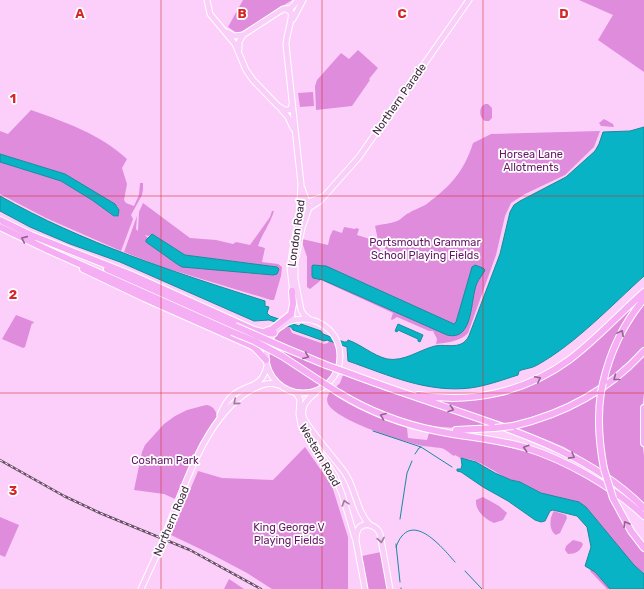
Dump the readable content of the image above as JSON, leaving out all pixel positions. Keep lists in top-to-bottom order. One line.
{"streets":{"main road":["Northern Parade","London Road","Western Road","Northern Road"]},"crossings":[["Northern Parade","London Road"],["London Road","Western Road"],["London Road","Northern Road"],["Western Road","Northern Road"]],"parks":["Horsea Lane Allotments","Portsmouth Grammar School Playing Fields","Cosham Park","King George V Playing Fields"],"grid":{"columns":["A","B","C","D"],"rows":["1","2","3"]}}
